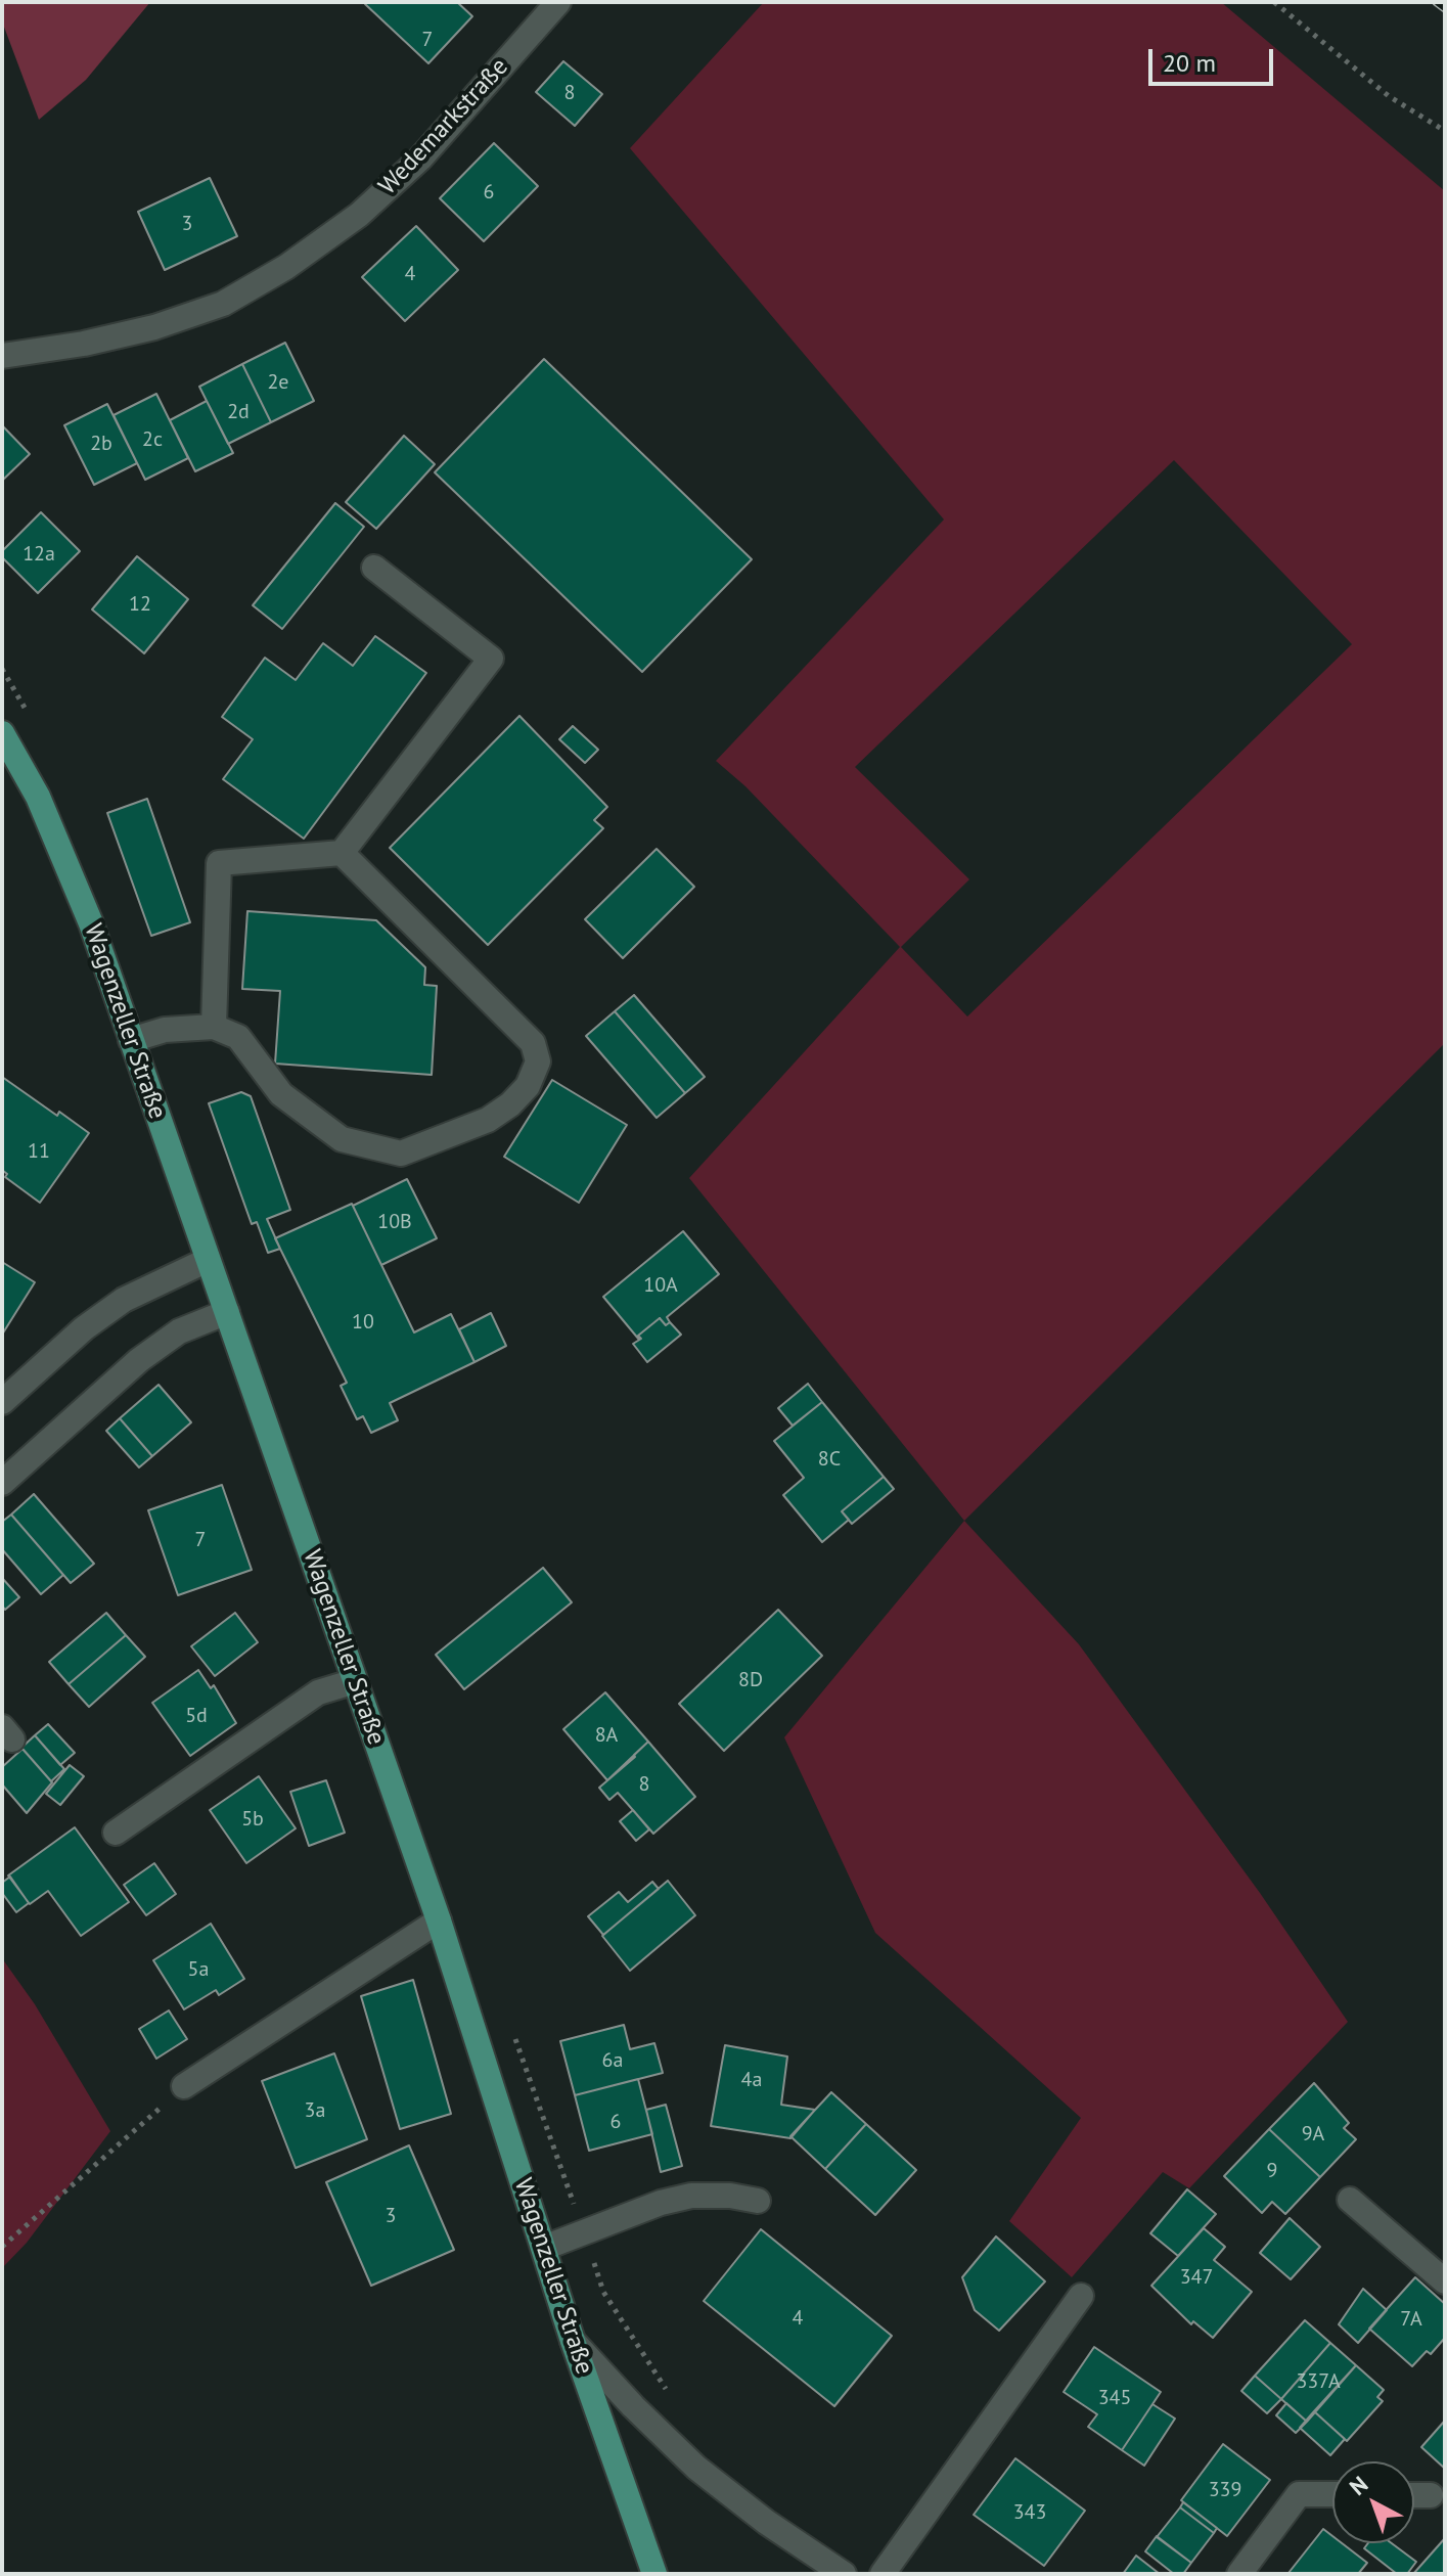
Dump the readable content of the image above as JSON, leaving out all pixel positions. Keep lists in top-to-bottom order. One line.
{"streets":{"main road":["Wagenzeller Straße"],"street":["Wedemarkstraße"]},"house_numbers":["7","8","6","3","4","2e","2d","2c","2b","12a","12","11","10B","10A","10","8C","7","8D","5d","8A","8","5b","5a","6a","4a","3a","6","9A","9","3","347","4","7A","337A","345","339","343"],"scale_bar":"20 m","north":"top left"}
